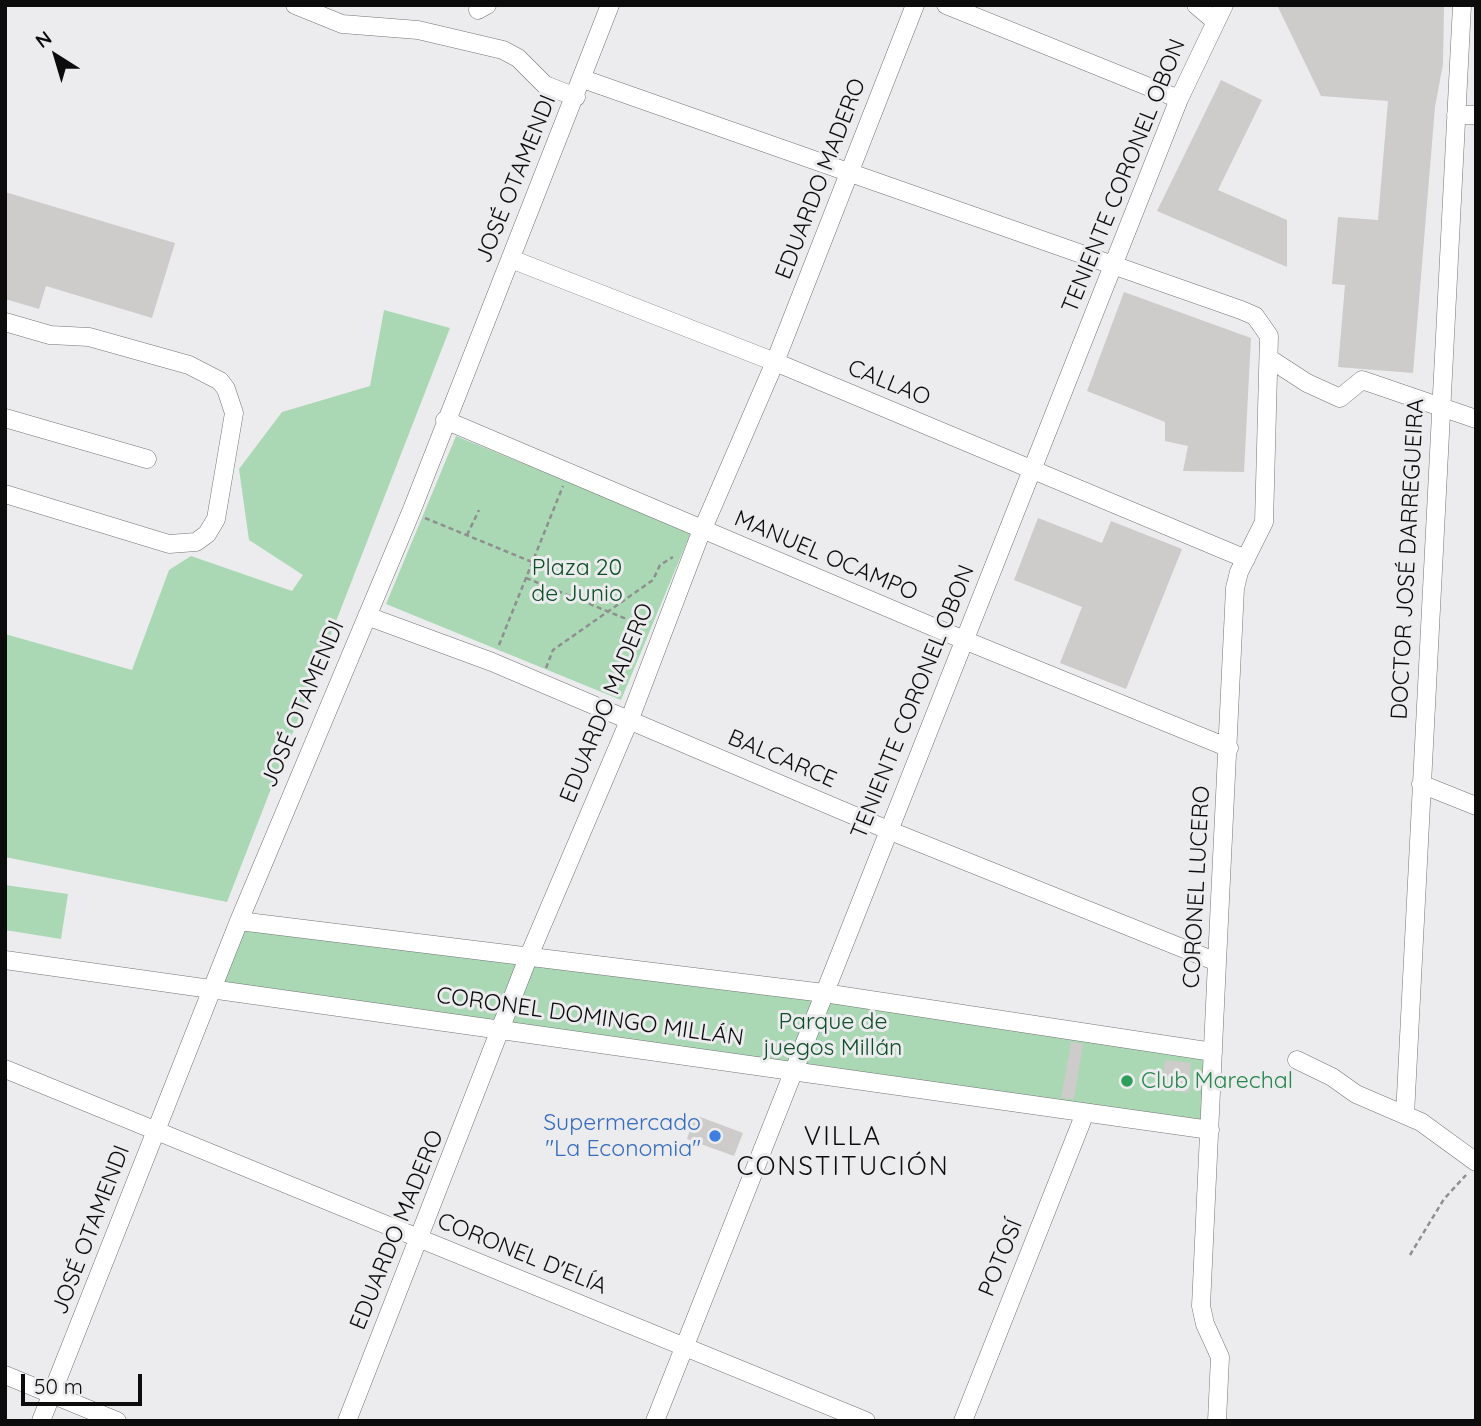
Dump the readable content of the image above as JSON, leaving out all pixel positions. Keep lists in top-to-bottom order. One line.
{"streets":{"street":["TENIENTE CORONEL OBON","JOSÉ OTAMENDI","EDUARDO MADERO","CALLAO","MANUEL OCAMPO","DOCTOR JOSÉ DARREGUEIRA","BALCARCE","CORONEL LUCERO","CORONEL DOMINGO MILLÁN","CORONEL D'ELÍA","POTOSÍ"]},"crossings":[["TENIENTE CORONEL OBON","CALLAO"],["TENIENTE CORONEL OBON","MANUEL OCAMPO"],["TENIENTE CORONEL OBON","BALCARCE"],["TENIENTE CORONEL OBON","CORONEL LUCERO"],["TENIENTE CORONEL OBON","CORONEL DOMINGO MILLÁN"],["TENIENTE CORONEL OBON","CORONEL D'ELÍA"],["JOSÉ OTAMENDI","CALLAO"],["JOSÉ OTAMENDI","MANUEL OCAMPO"],["JOSÉ OTAMENDI","BALCARCE"],["JOSÉ OTAMENDI","CORONEL LUCERO"],["JOSÉ OTAMENDI","CORONEL DOMINGO MILLÁN"],["JOSÉ OTAMENDI","CORONEL D'ELÍA"],["EDUARDO MADERO","CALLAO"],["EDUARDO MADERO","MANUEL OCAMPO"],["EDUARDO MADERO","BALCARCE"],["EDUARDO MADERO","CORONEL LUCERO"],["EDUARDO MADERO","CORONEL DOMINGO MILLÁN"],["EDUARDO MADERO","CORONEL D'ELÍA"],["CALLAO","CORONEL LUCERO"],["MANUEL OCAMPO","CORONEL LUCERO"],["BALCARCE","CORONEL LUCERO"],["CORONEL LUCERO","CORONEL DOMINGO MILLÁN"],["CORONEL DOMINGO MILLÁN","POTOSÍ"]],"districts":["VILLA CONSTITUCIÓN"],"parks":["Plaza 20 de Junio","Parque de juegos Millán"],"places":["Club Marechal","Supermercado \"La Economia\""],"scale_bar":"50 m","north":"top left"}
